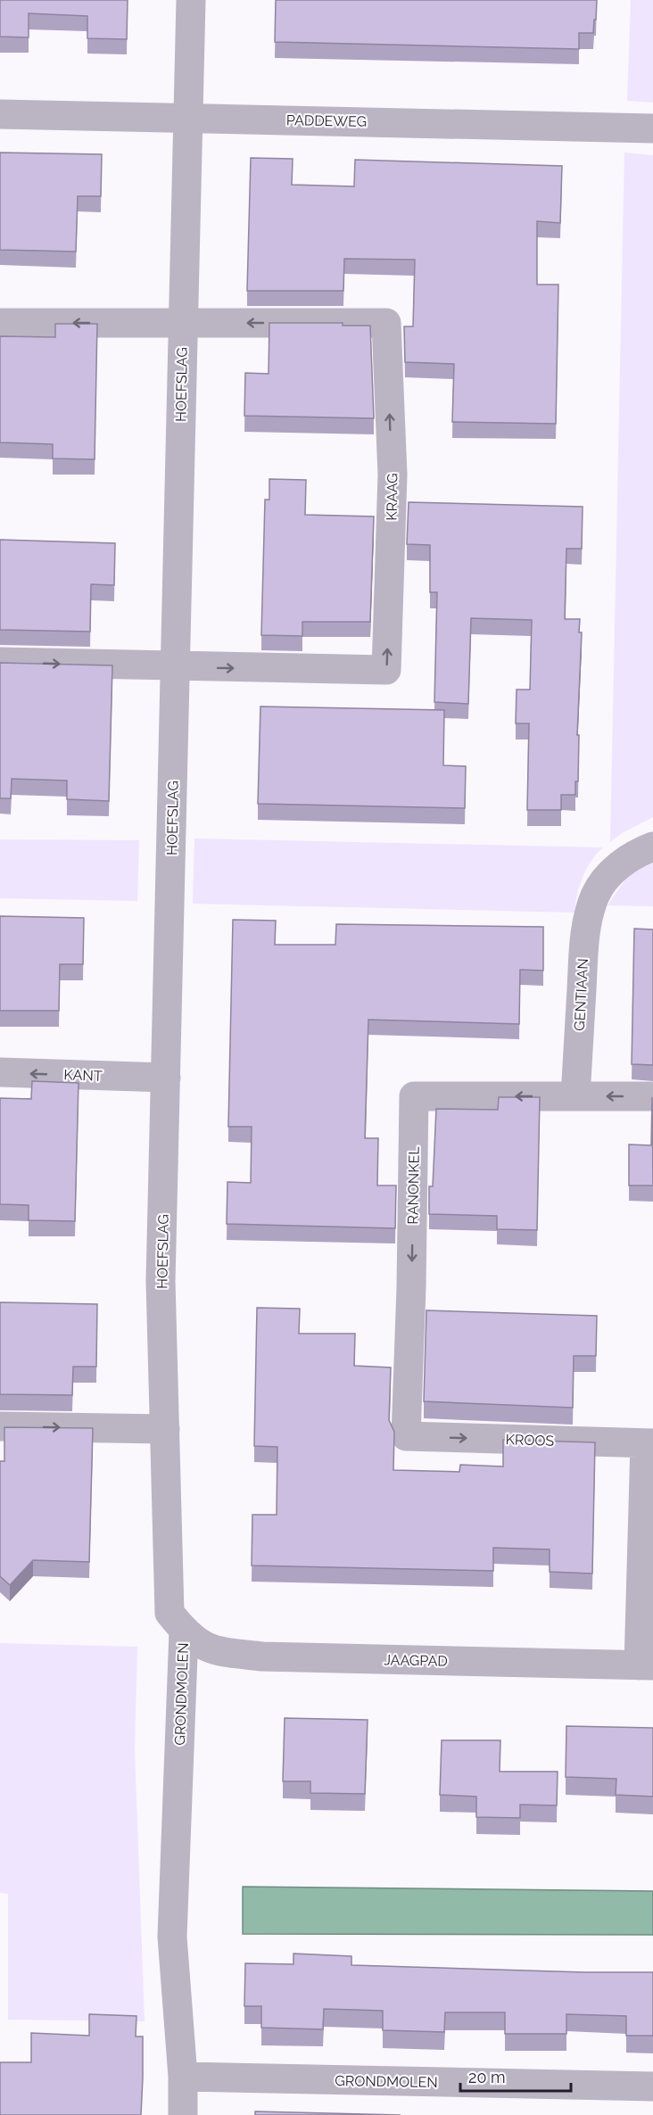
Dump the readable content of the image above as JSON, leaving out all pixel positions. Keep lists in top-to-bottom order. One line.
{"streets":{"street":["PADDEWEG","HOEFSLAG","KRAAG","GENTIAAN","KANT","RANONKEL","KROOS","JAAGPAD","GRONDMOLEN"]},"crossings":[["PADDEWEG","HOEFSLAG"],["HOEFSLAG","KRAAG"],["HOEFSLAG","KANT"],["HOEFSLAG","JAAGPAD"],["HOEFSLAG","GRONDMOLEN"],["GENTIAAN","RANONKEL"],["RANONKEL","KROOS"],["JAAGPAD","GRONDMOLEN"]],"one_way":["KANT","KROOS"],"scale_bar":"20 m"}
